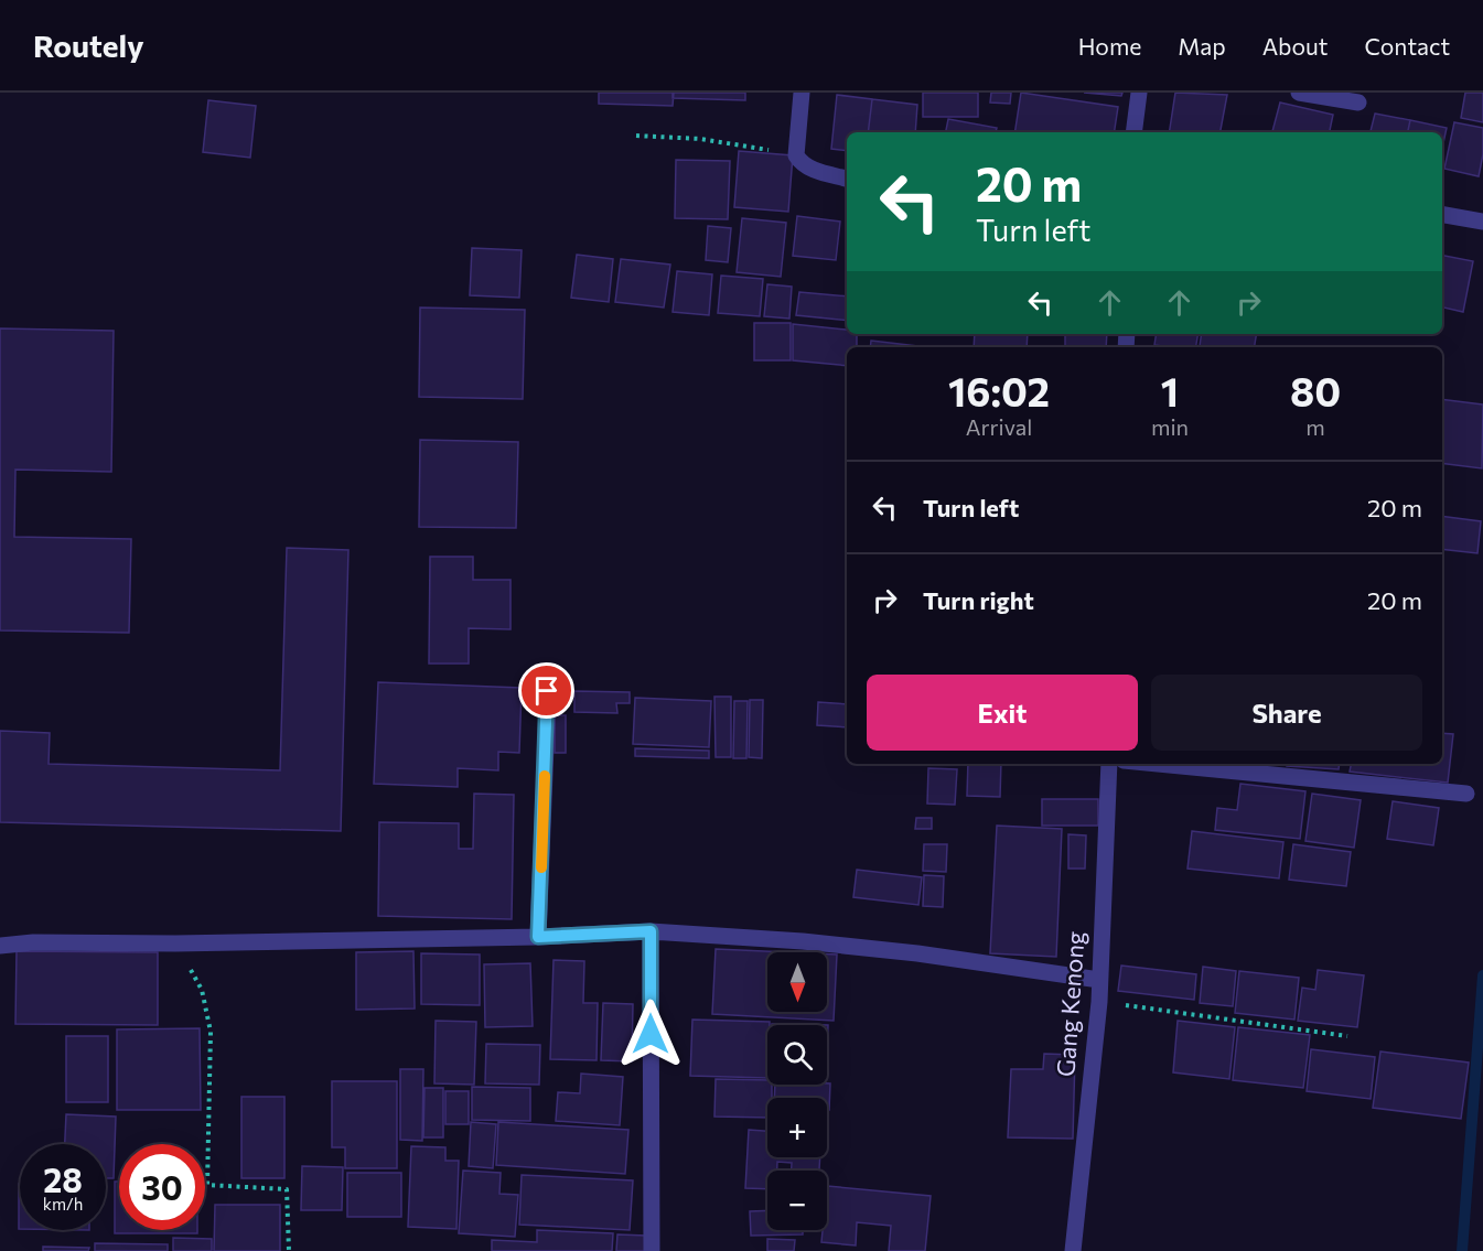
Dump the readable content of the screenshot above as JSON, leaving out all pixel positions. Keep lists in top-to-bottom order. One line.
{"streets":{"street":["Gang Kenong"]},"north":"bottom","page":{"header":"Routely","nav":["Home","Map","About","Contact"],"turn":["20 m","Turn left"],"eta":["16:02","Arrival","1","min","80","m"],"list":[{"name":"Turn left","value":"20 m"},{"name":"Turn right","value":"20 m"}],"buttons":["Exit","Share"],"map_buttons":["+","−"],"speed":"28 km/h","limit":"30"}}
